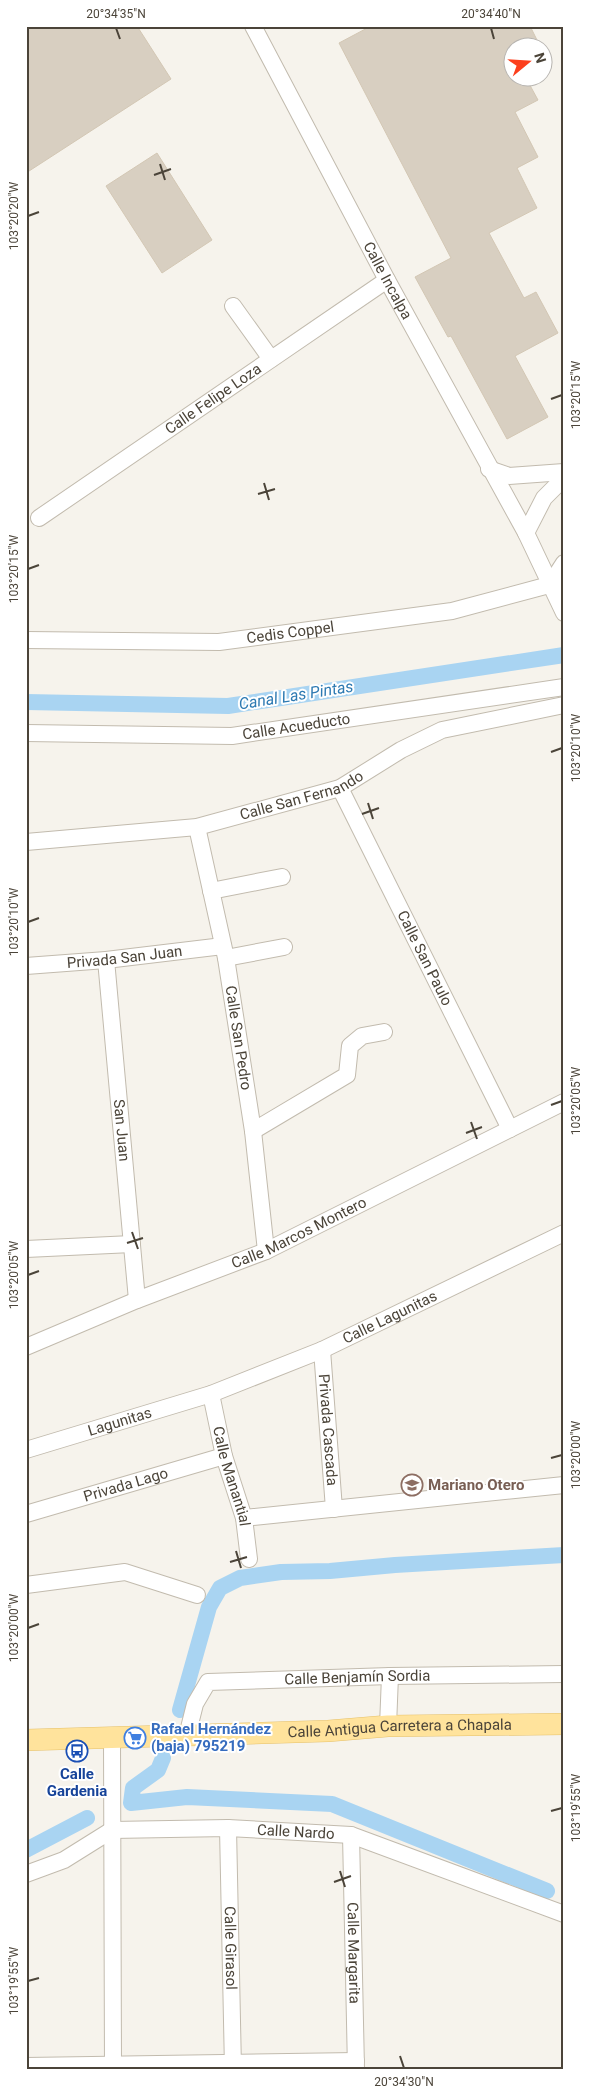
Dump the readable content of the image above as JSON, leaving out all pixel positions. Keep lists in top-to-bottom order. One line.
{"streets":{"main road":["Calle Antigua Carretera a Chapala"],"street":["Calle Incalpa","Calle Felipe Loza","Cedis Coppel","Calle Acueducto","Calle San Fernando","Privada San Juan","Calle San Paulo","Calle San Pedro","San Juan","Calle Marcos Montero","Calle Lagunitas","Lagunitas","Privada Cascada","Calle Manantial","Privada Lago","Calle Benjamín Sordia","Calle Nardo","Calle Girasol","Calle Margarita"]},"crossings":[["Calle Incalpa","Calle Felipe Loza"],["Calle Incalpa","Cedis Coppel"],["Calle San Fernando","Calle San Paulo"],["Calle San Fernando","Calle San Pedro"],["Privada San Juan","Calle San Pedro"],["Privada San Juan","San Juan"],["Calle San Paulo","Calle Marcos Montero"],["Calle San Pedro","Calle Marcos Montero"],["San Juan","Calle Marcos Montero"],["Calle Lagunitas","Lagunitas"],["Calle Lagunitas","Privada Cascada"],["Calle Lagunitas","Calle Manantial"],["Lagunitas","Calle Manantial"],["Calle Manantial","Privada Lago"],["Calle Benjamín Sordia","Calle Antigua Carretera a Chapala"],["Calle Nardo","Calle Girasol"],["Calle Nardo","Calle Margarita"]],"water":["Canal Las Pintas"],"places":{"school or university":["Mariano Otero"],"supermarket":["Rafael Hernández (baja) 795219"],"bus stop":["Calle Gardenia"]},"north":"right","coordinates":["20°34'35\"N","20°34'40\"N","103°20'20\"W","103°20'15\"W","103°20'10\"W","103°20'05\"W","103°20'00\"W","103°19'55\"W","20°34'30\"N"]}
